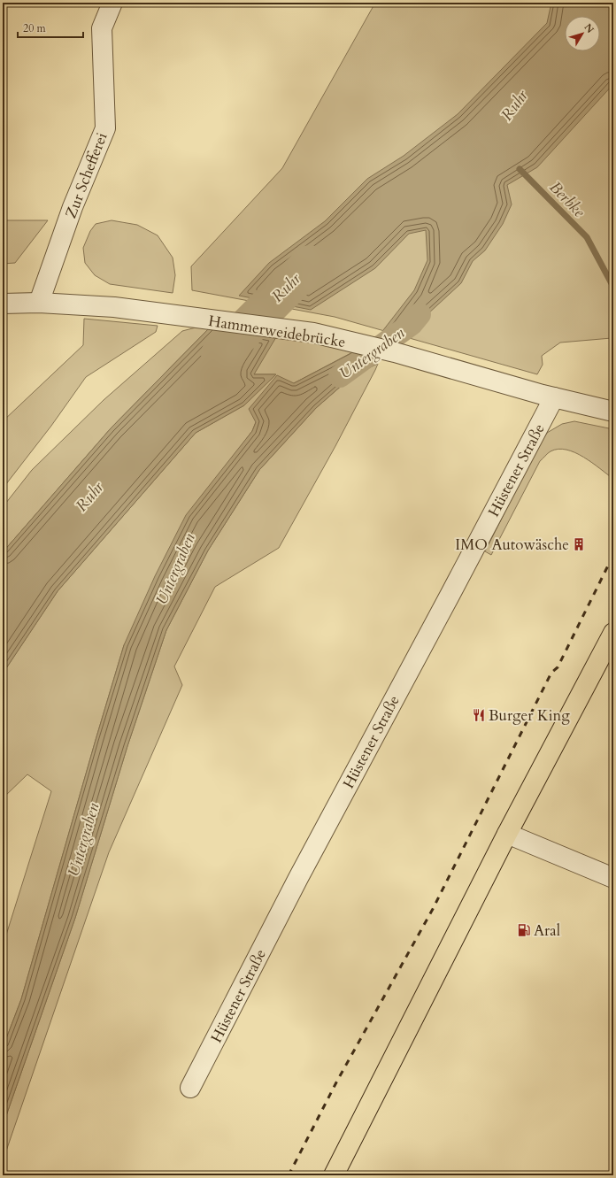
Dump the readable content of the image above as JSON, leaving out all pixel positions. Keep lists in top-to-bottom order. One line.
{"streets":{"street":["Zur Schefferei","Hammerweidebrücke","Hüstener Straße"]},"crossings":[["Zur Schefferei","Hammerweidebrücke"],["Hammerweidebrücke","Hüstener Straße"]],"water":["Ruhr","Berbke","Untergraben"],"places":{"building":["IMO Autowäsche"],"restaurant":["Burger King"],"fuel station":["Aral"]},"scale_bar":"20 m","north":"top right"}
